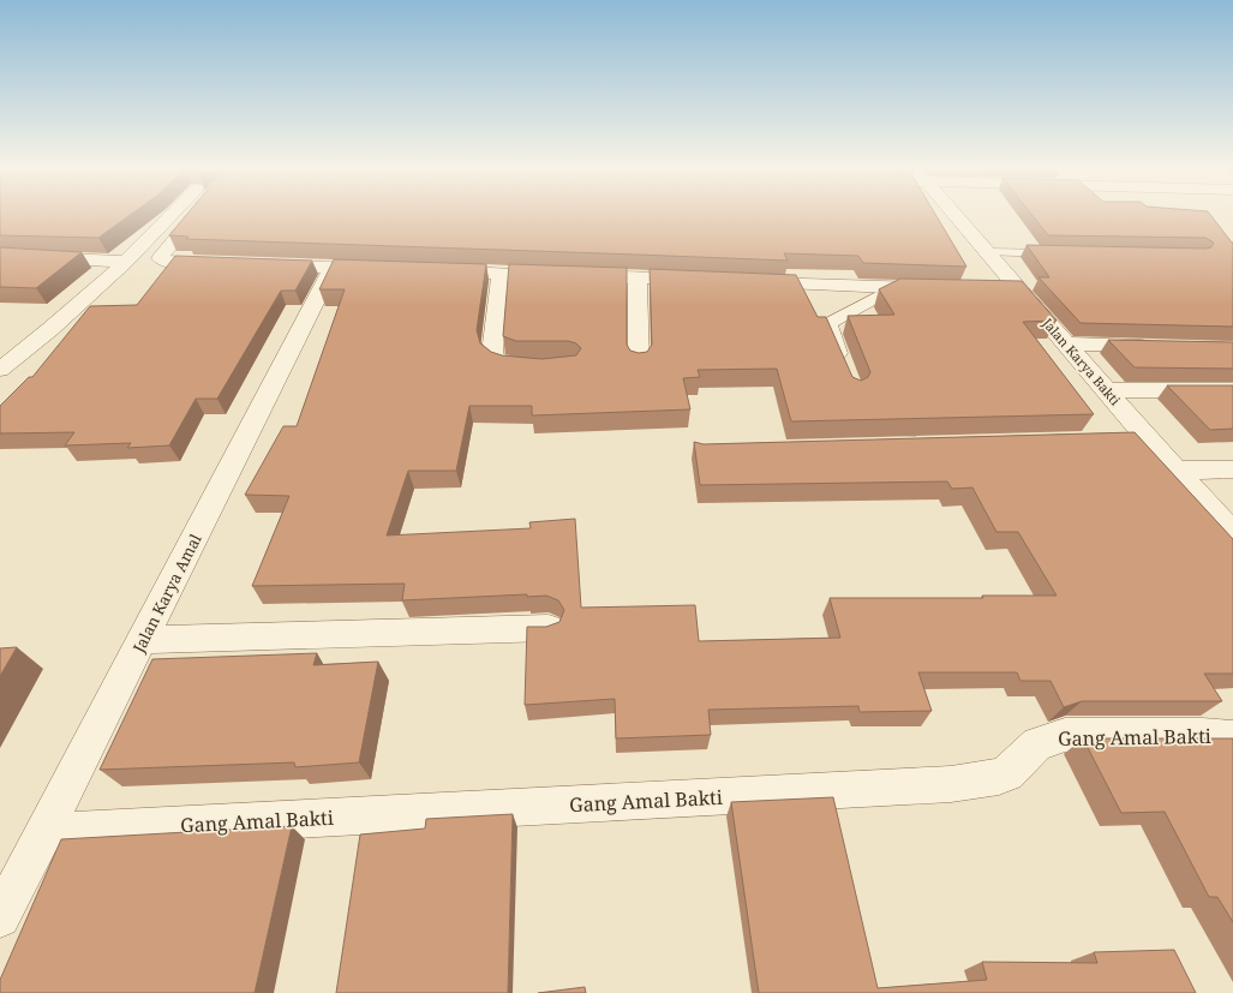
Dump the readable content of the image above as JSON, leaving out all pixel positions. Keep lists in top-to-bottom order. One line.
{"streets":{"street":["Jalan Karya Bakti","Jalan Karya Amal","Gang Amal Bakti"]},"crossings":[["Jalan Karya Amal","Gang Amal Bakti"]]}
